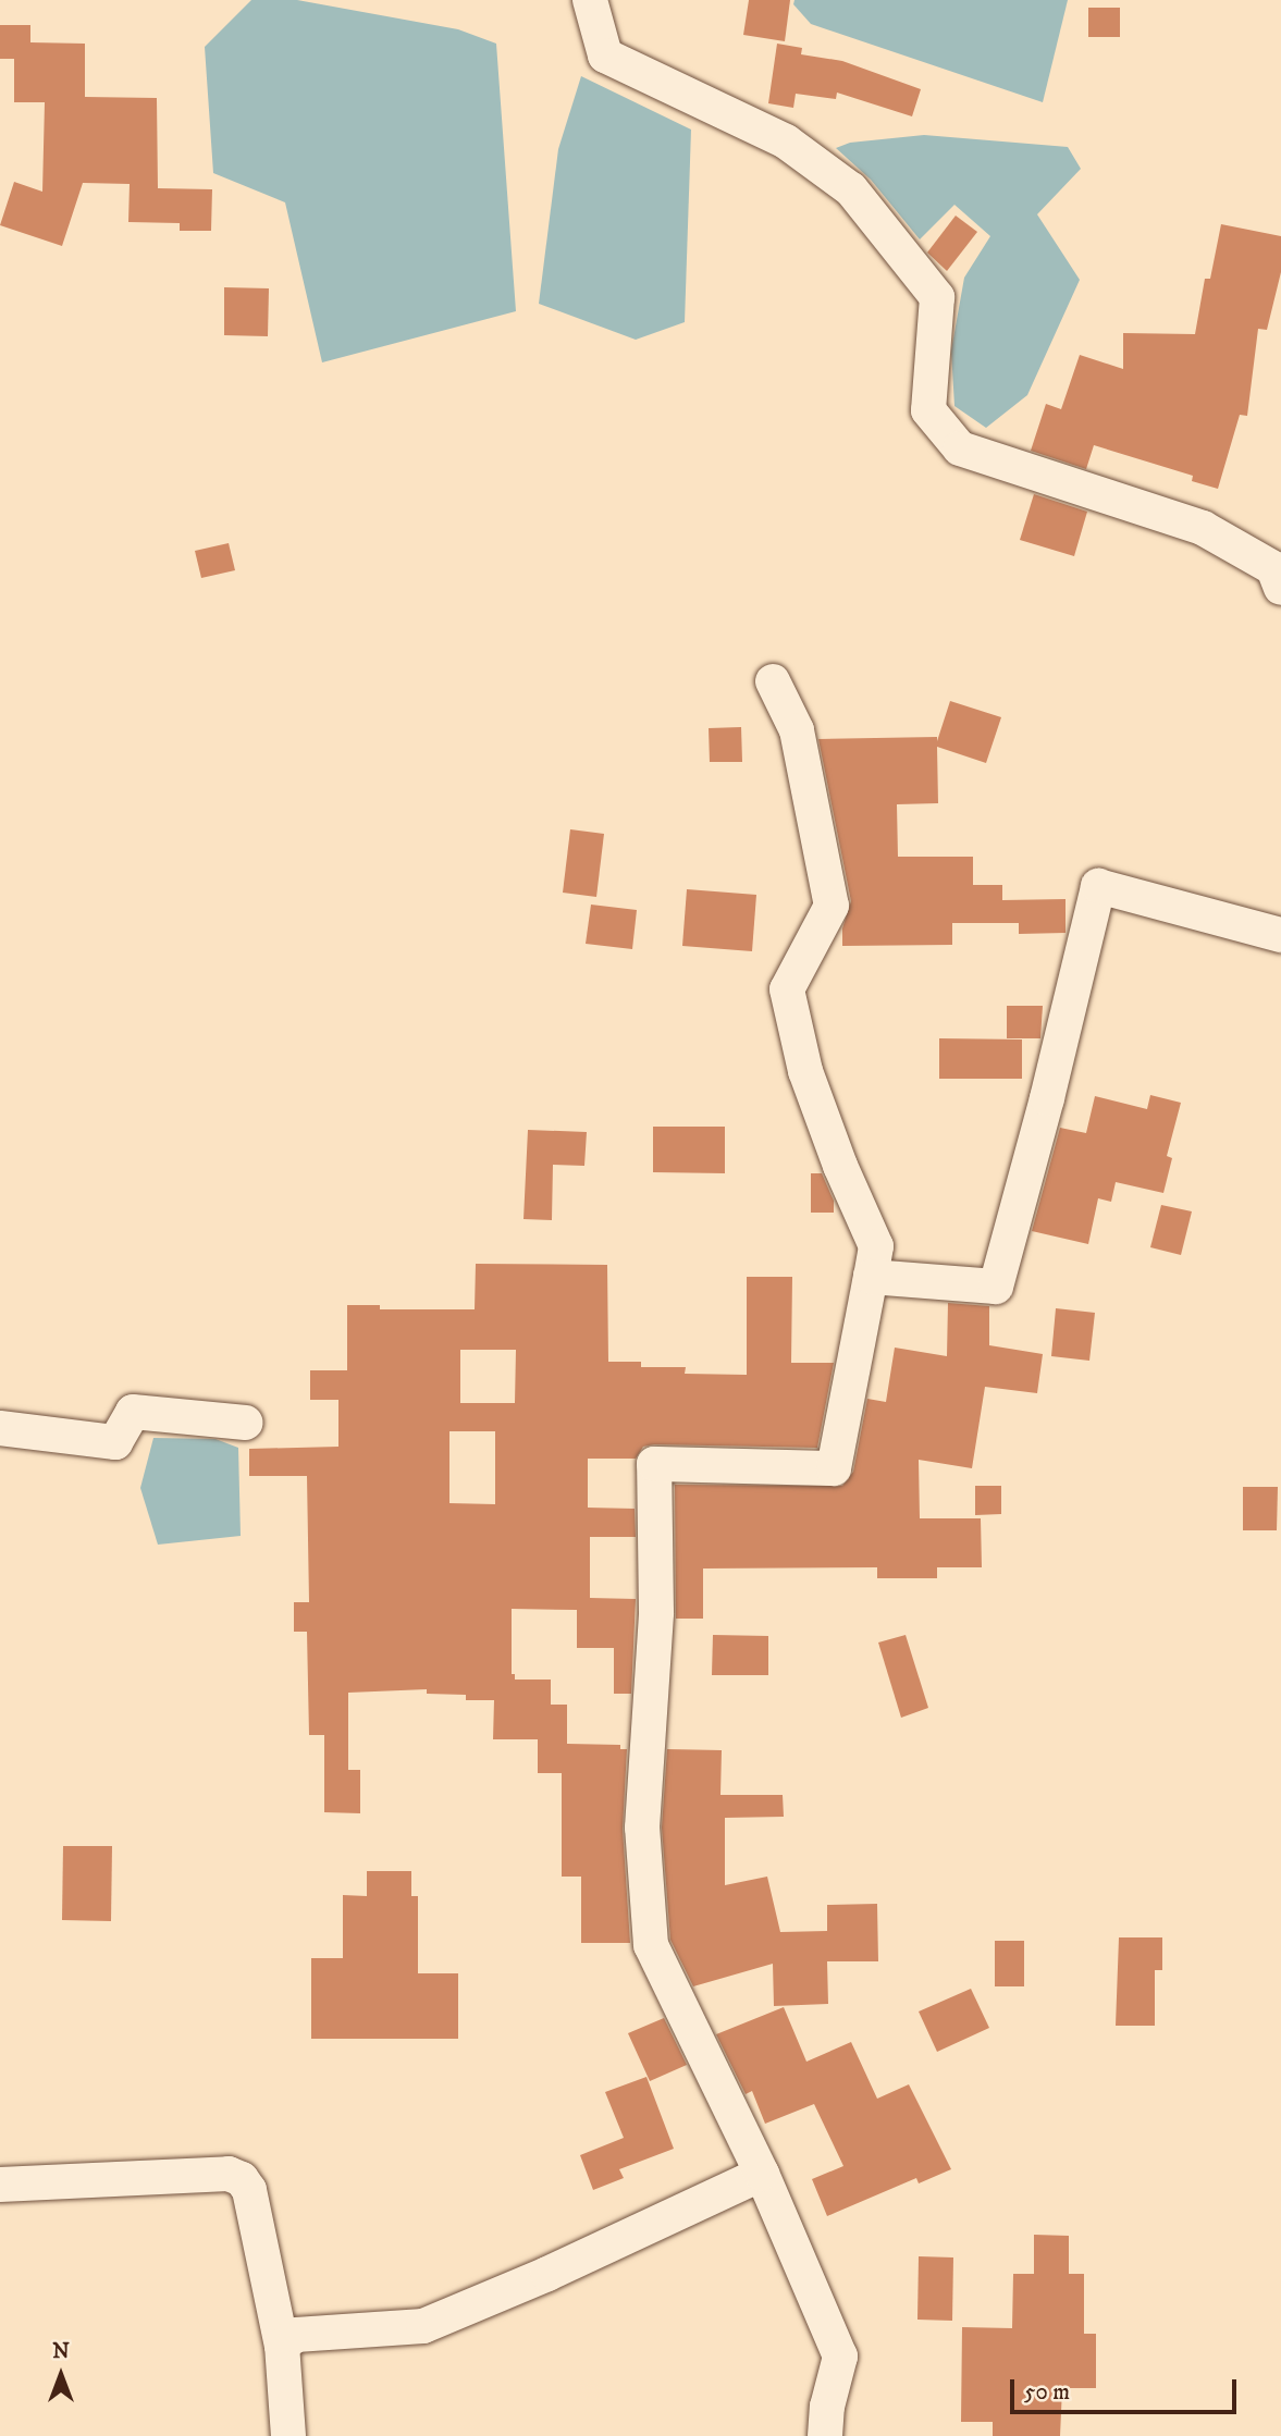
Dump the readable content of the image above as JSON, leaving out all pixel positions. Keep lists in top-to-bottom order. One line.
{"scale_bar":"50 m","north":"top"}
